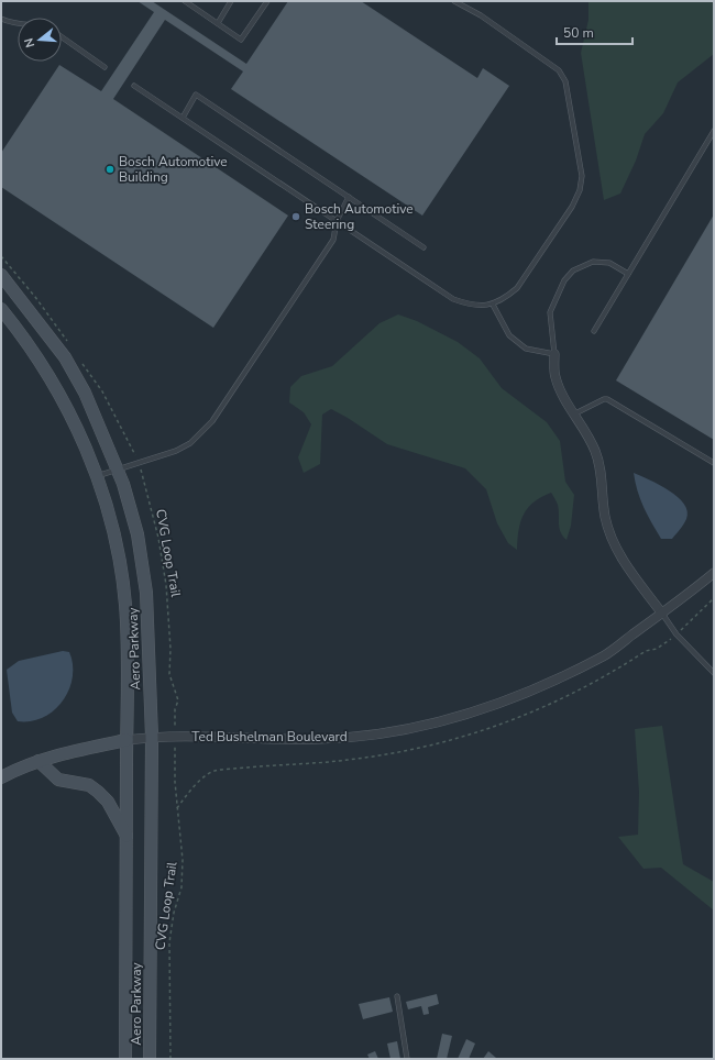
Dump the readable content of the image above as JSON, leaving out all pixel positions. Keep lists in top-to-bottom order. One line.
{"streets":{"main road":["Aero Parkway"],"street":["Ted Bushelman Boulevard"],"path":["CVG Loop Trail"]},"crossings":[["Aero Parkway","Ted Bushelman Boulevard"]],"places":["Bosch Automotive Building","Bosch Automotive Steering"],"scale_bar":"50 m","north":"left"}
